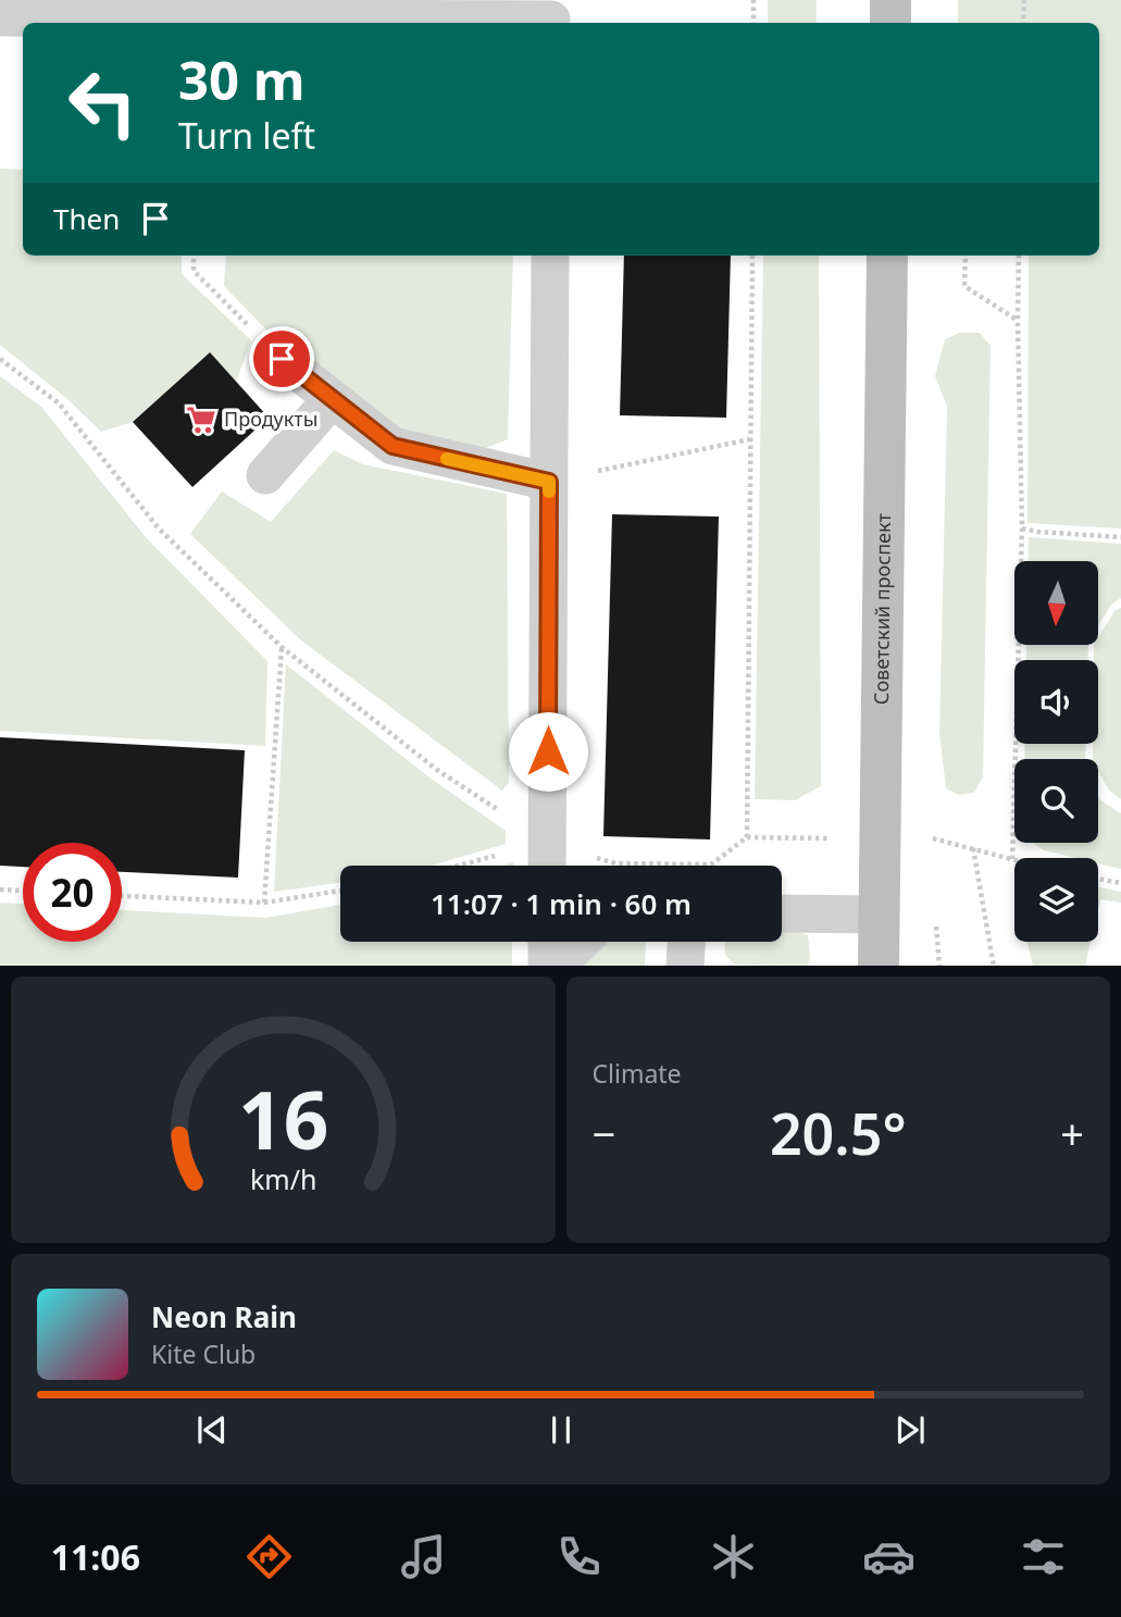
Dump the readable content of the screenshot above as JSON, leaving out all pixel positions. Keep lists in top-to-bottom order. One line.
{"streets":{"main road":["Советский проспект"]},"places":{"supermarket":["Продукты"]},"north":"bottom","page":{"turn":["30 m","Turn left"],"then":"Then","limit":"20","trip":"11:07 · 1 min · 60 m","tile":"Climate","heat":["−","20.5°","+"],"song":["Neon Rain","Kite Club"],"tabs":"11:06","gauge":["16","km/h"]}}
